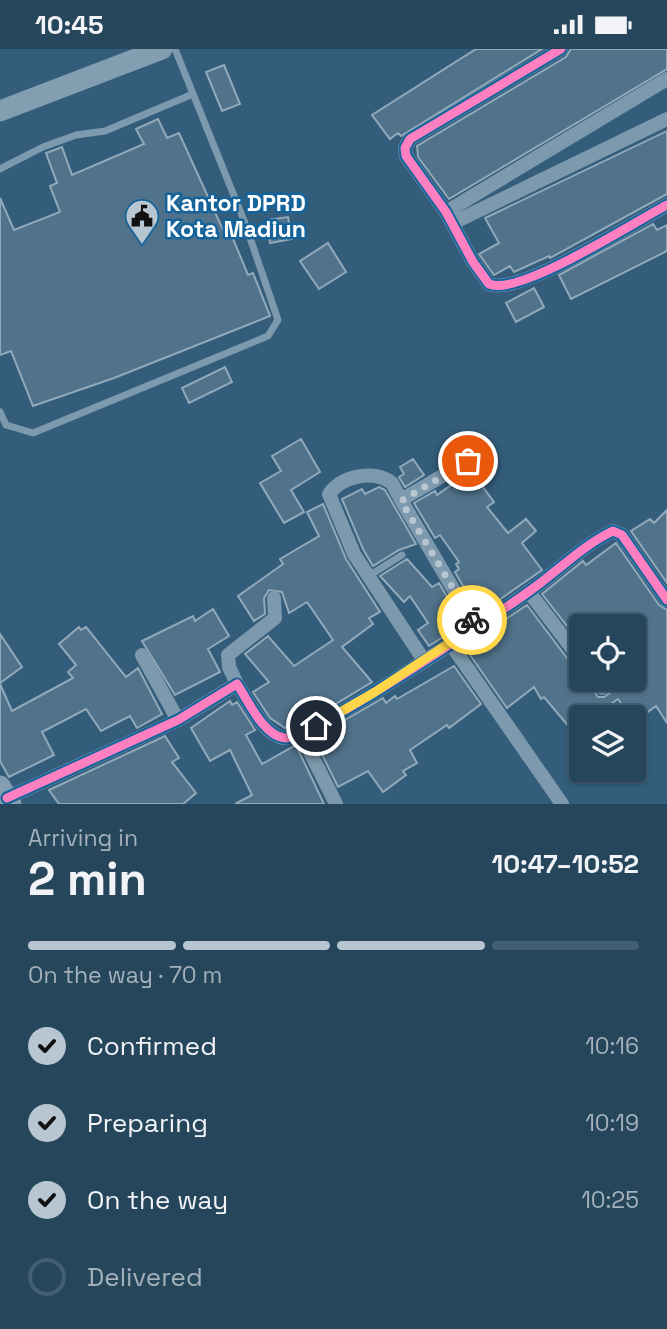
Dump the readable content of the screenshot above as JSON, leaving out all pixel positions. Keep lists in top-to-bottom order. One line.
{"places":{"public building":["Kantor DPRD Kota Madiun"]},"page":{"status":"10:45","heading":["2 min","Arriving in","10:47–10:52"],"bar":"On the way · 70 m","list":[["Confirmed","10:16"],["Preparing","10:19"],["On the way","10:25"],"Delivered"]}}
